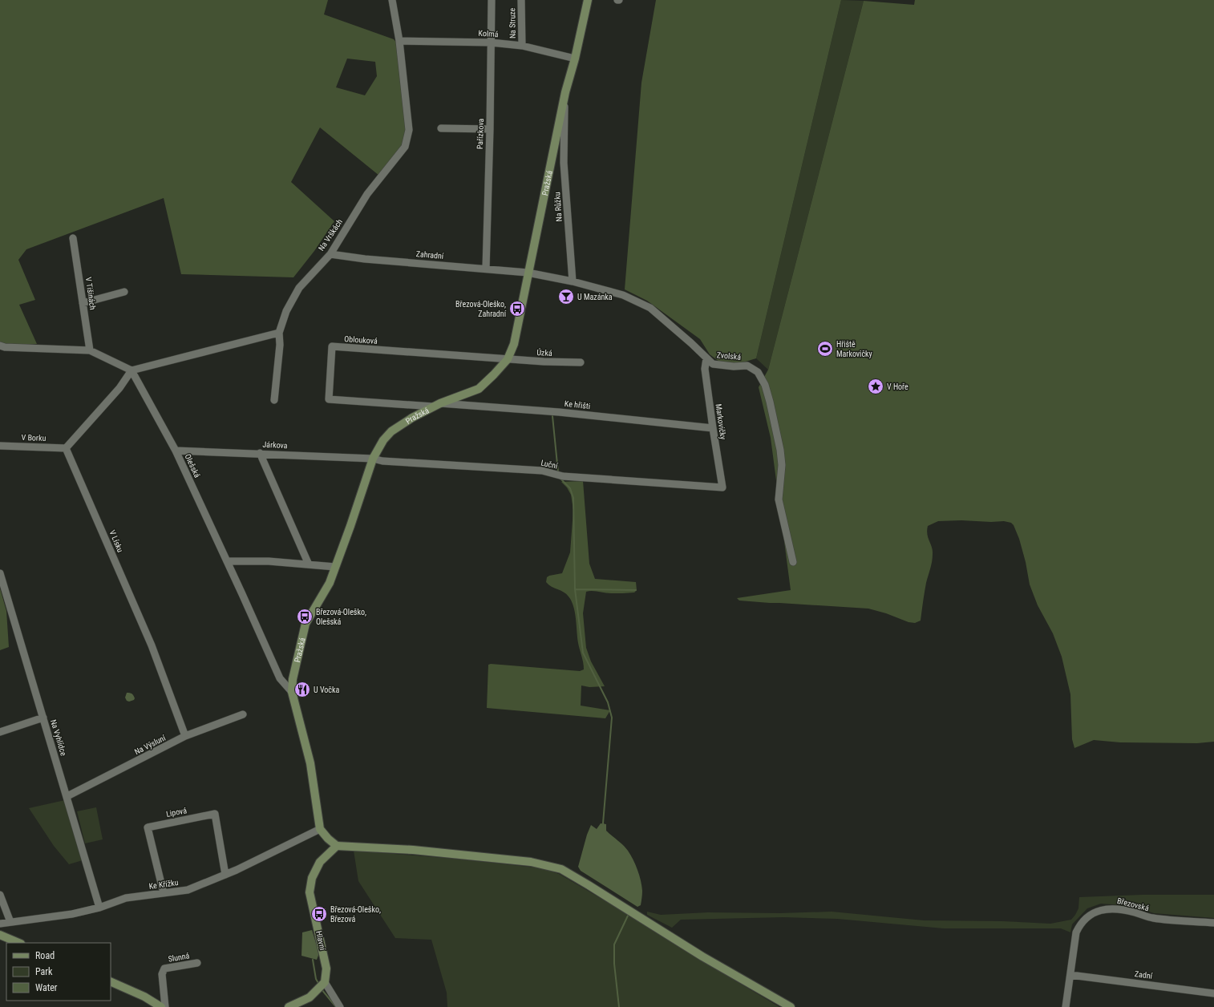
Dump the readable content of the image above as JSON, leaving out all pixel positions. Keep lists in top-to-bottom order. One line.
{"streets":{"street":["Na Struze","Kolmá","Pařízkova","Pražská","Na Růžku","Na Vrškách","Zahradní","V Tišinách","Oblouková","Úzká","Zvolská","Ke hřišti","Markovičky","V Borku","Járkova","Luční","Olešská","V Lísku","Na Vyhlídce","Na Výsluní","Lipová","Ke Křížku","Březovská","Hlavní","Slunná","Zadní"]},"crossings":[["Na Struze","Kolmá"],["Kolmá","Pařízkova"],["Kolmá","Pražská"],["Kolmá","Na Vrškách"],["Pařízkova","Zahradní"],["Pražská","Na Růžku"],["Pražská","Zahradní"],["Pražská","Oblouková"],["Pražská","Úzká"],["Pražská","Zvolská"],["Pražská","Ke hřišti"],["Pražská","Járkova"],["Pražská","Luční"],["Pražská","Olešská"],["Pražská","Ke Křížku"],["Na Růžku","Zvolská"],["Na Vrškách","Zahradní"],["Zahradní","Zvolská"],["Oblouková","Úzká"],["Oblouková","Ke hřišti"],["Zvolská","Markovičky"],["Ke hřišti","Markovičky"],["Markovičky","Luční"],["V Borku","V Lísku"],["Járkova","Luční"],["Járkova","Olešská"],["V Lísku","Na Výsluní"],["Na Vyhlídce","Na Výsluní"],["Na Vyhlídce","Ke Křížku"],["Lipová","Ke Křížku"],["Březovská","Zadní"]],"places":{"bar":["U Mazánka"],"bus stop":["Březová-Oleško, Zahradní","Březová-Oleško, Olešská","Březová-Oleško, Březová"],"sports":["Hřiště Markovičky"],"place":["V Hoře"],"restaurant":["U Vočka"]},"legend":["Road","Park","Water"]}
